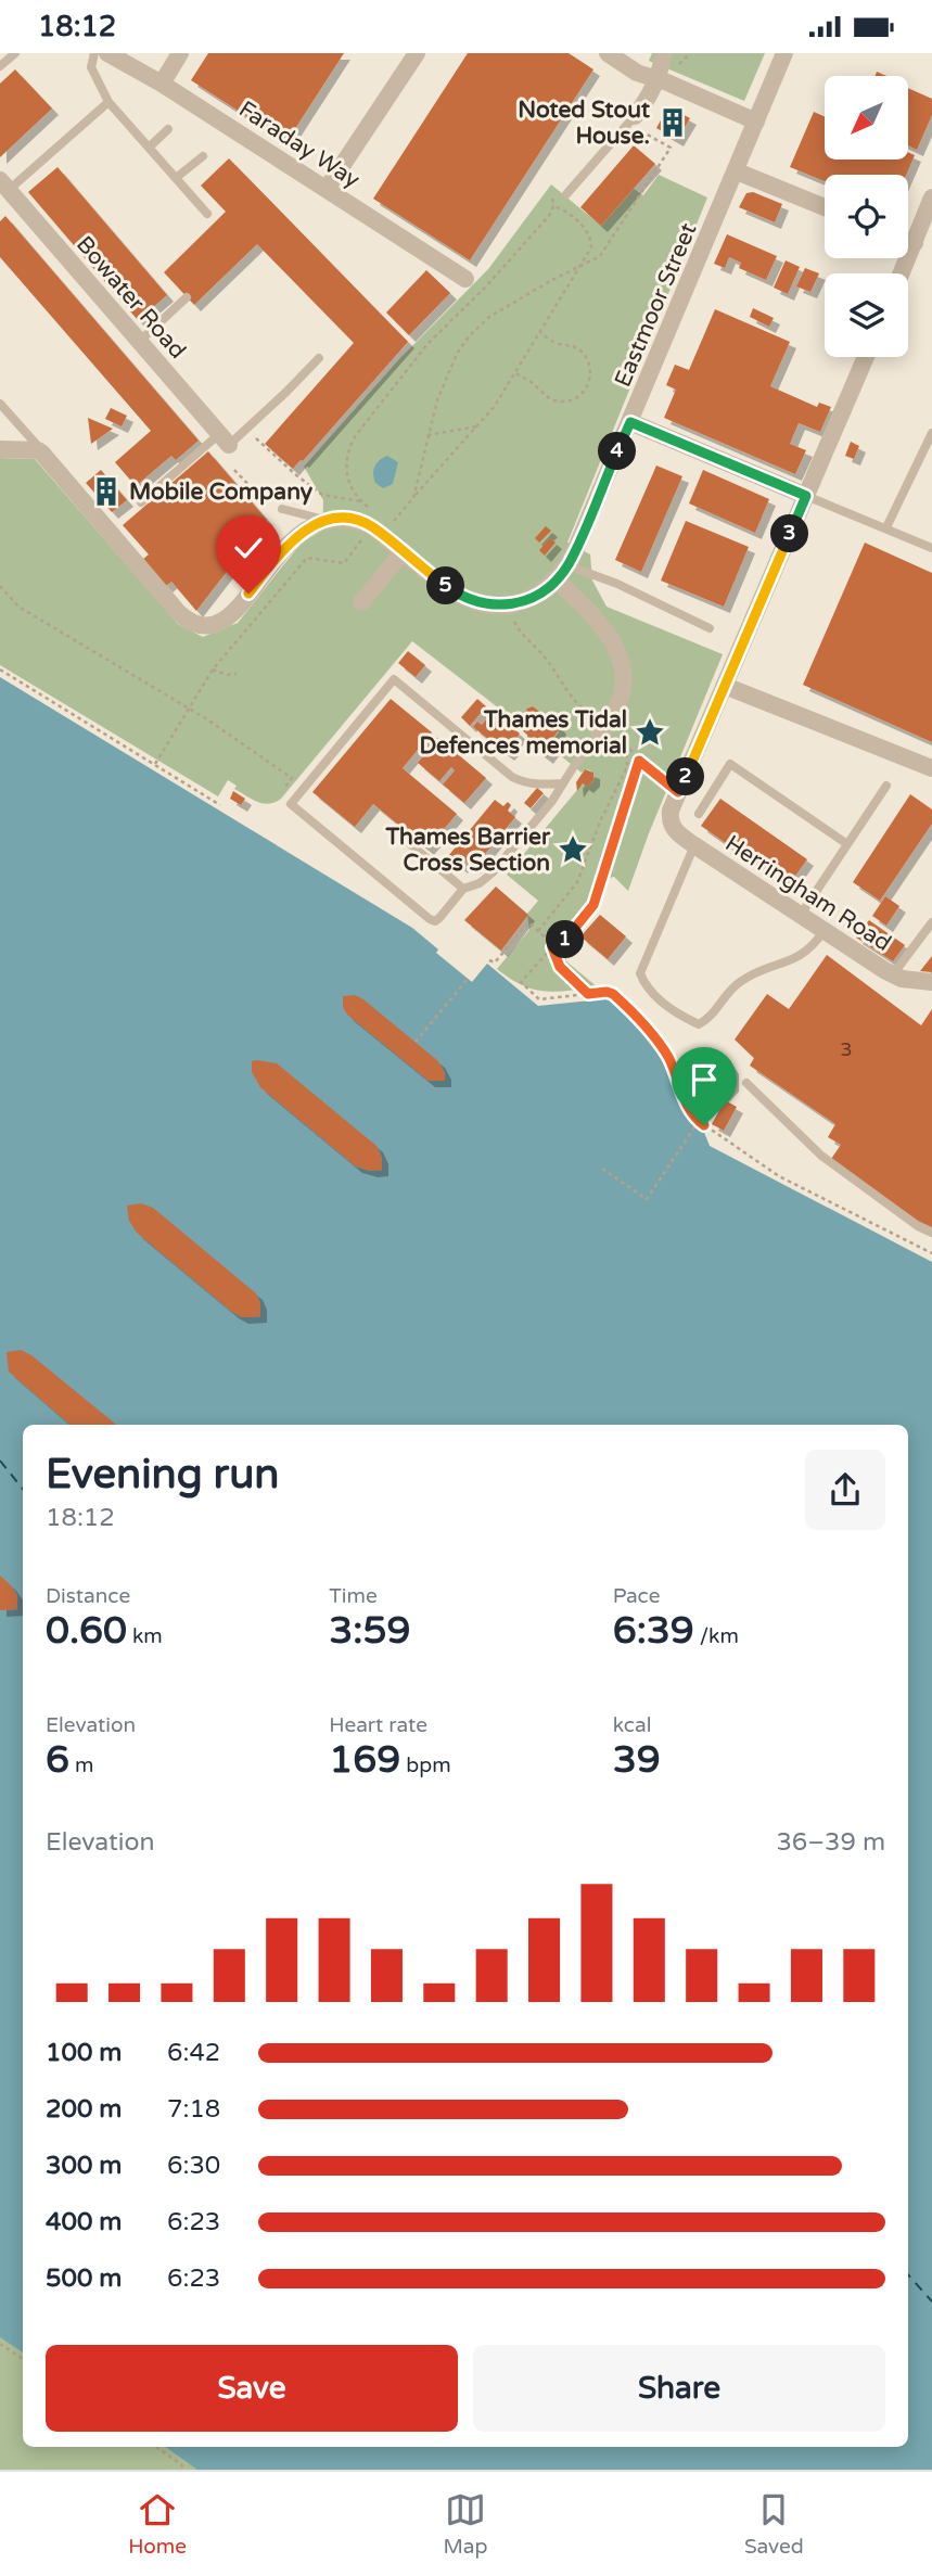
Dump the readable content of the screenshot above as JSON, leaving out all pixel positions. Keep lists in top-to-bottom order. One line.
{"streets":{"street":["Faraday Way","Bowater Road","Eastmoor Street","Herringham Road"]},"places":{"building":["Noted Stout House.","Mobile Company"],"place":["Thames Tidal Defences memorial","Thames Barrier Cross Section"]},"house_numbers":["3"],"north":"bottom left","page":{"status":"18:12","pins":["4","3","5","2","1"],"heading":["Evening run","18:12"],"stats":[["Distance","0.60 km"],["Time","3:59"],["Pace","6:39 /km"],["Elevation","6 m"],["Heart rate","169 bpm"],["kcal","39"]],"chart":["Elevation","36–39 m"],"list":[{"name":"100 m","note":"6:42"},{"name":"200 m","note":"7:18"},{"name":"300 m","note":"6:30"},{"name":"400 m","note":"6:23"},{"name":"500 m","note":"6:23"}],"buttons":["Save","Share"],"tabs":["Home","Map","Saved"]}}
